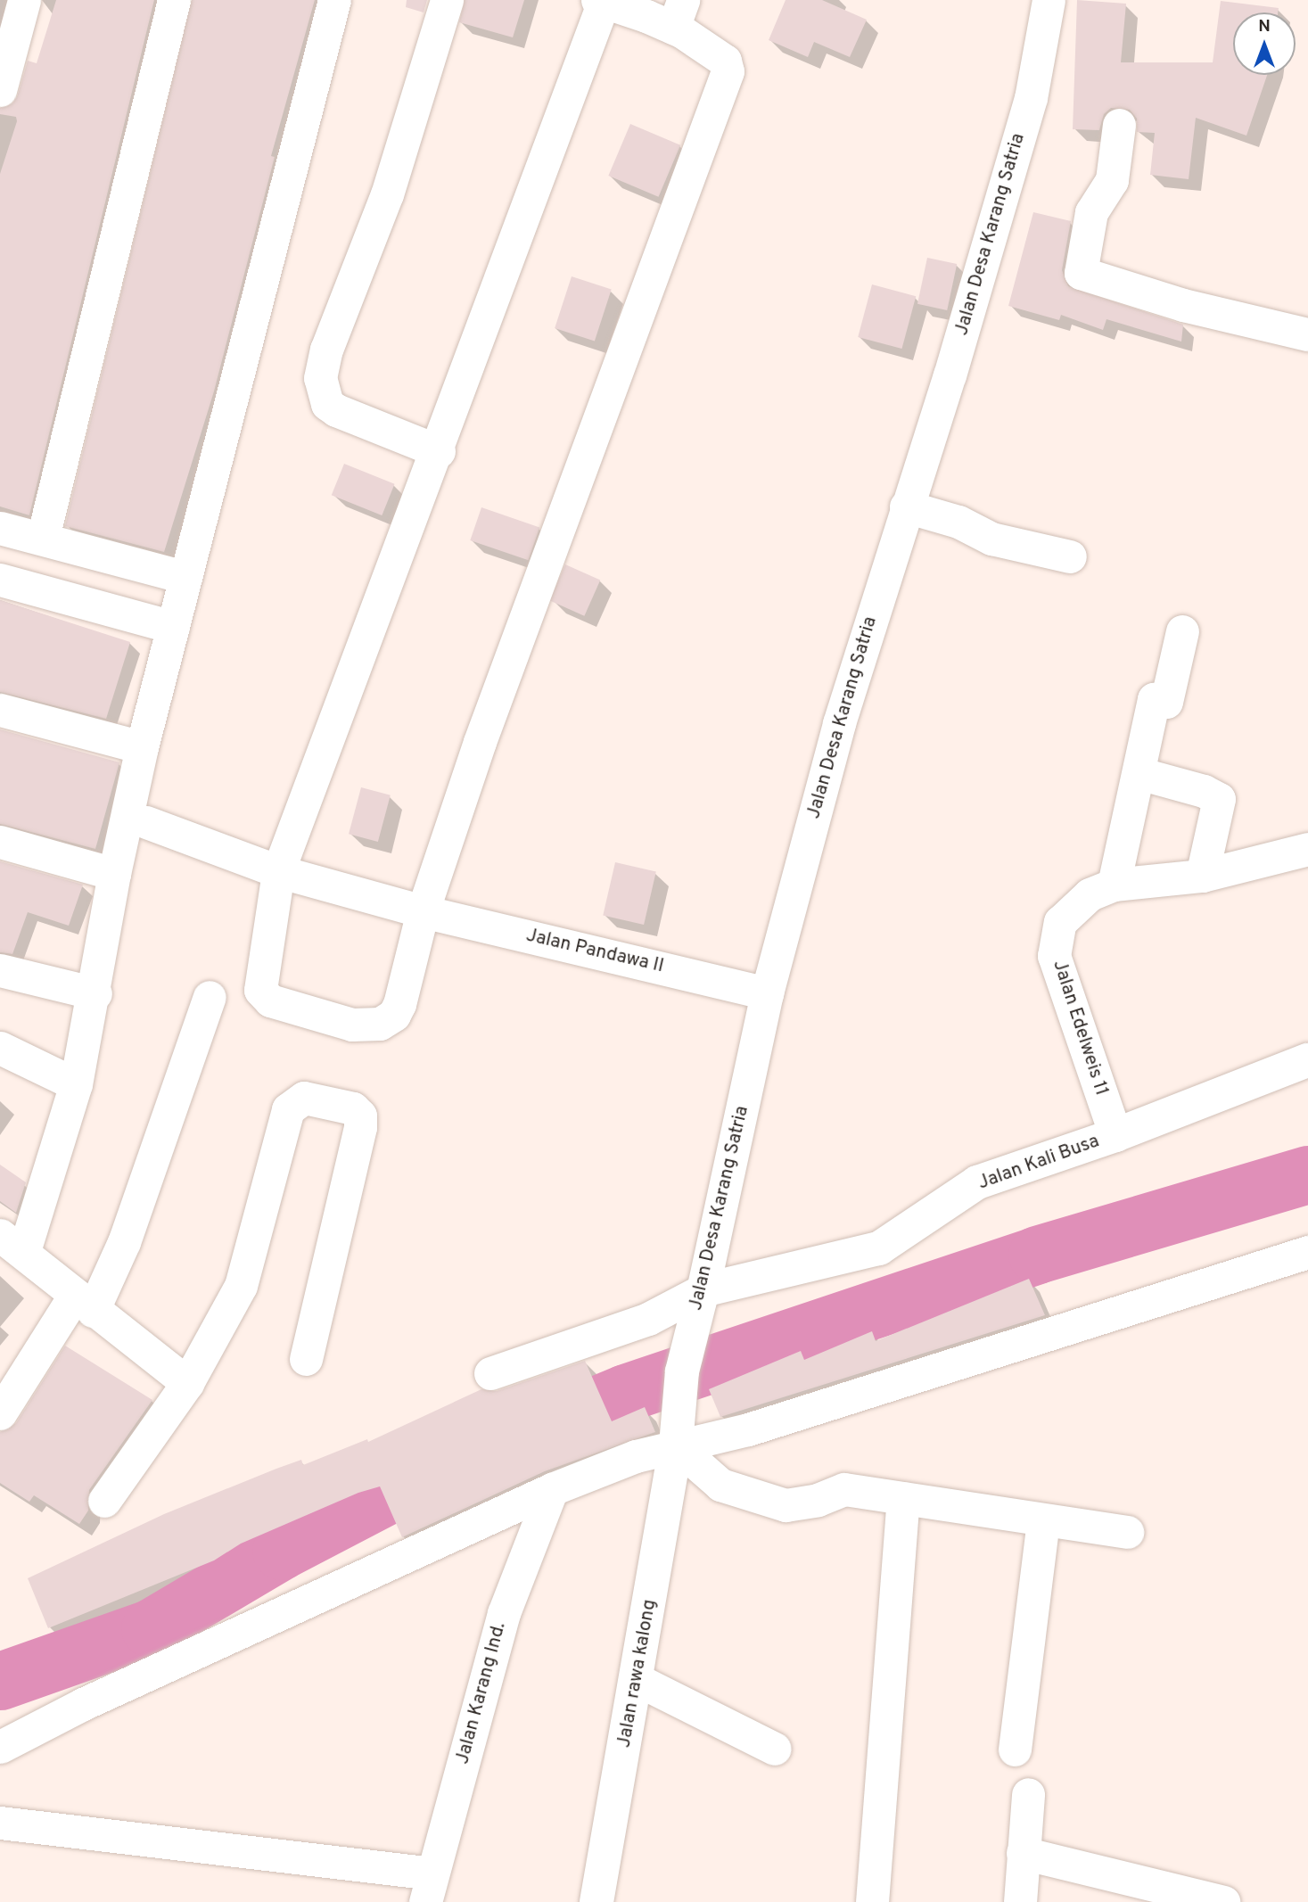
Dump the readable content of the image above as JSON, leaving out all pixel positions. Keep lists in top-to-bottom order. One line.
{"streets":{"street":["Jalan Desa Karang Satria","Jalan Pandawa II","Jalan Edelweis 11","Jalan Kali Busa","Jalan rawa kalong","Jalan Karang Ind."]},"crossings":[["Jalan Desa Karang Satria","Jalan Pandawa II"],["Jalan Desa Karang Satria","Jalan Kali Busa"],["Jalan Desa Karang Satria","Jalan rawa kalong"],["Jalan Edelweis 11","Jalan Kali Busa"]],"north":"top"}
